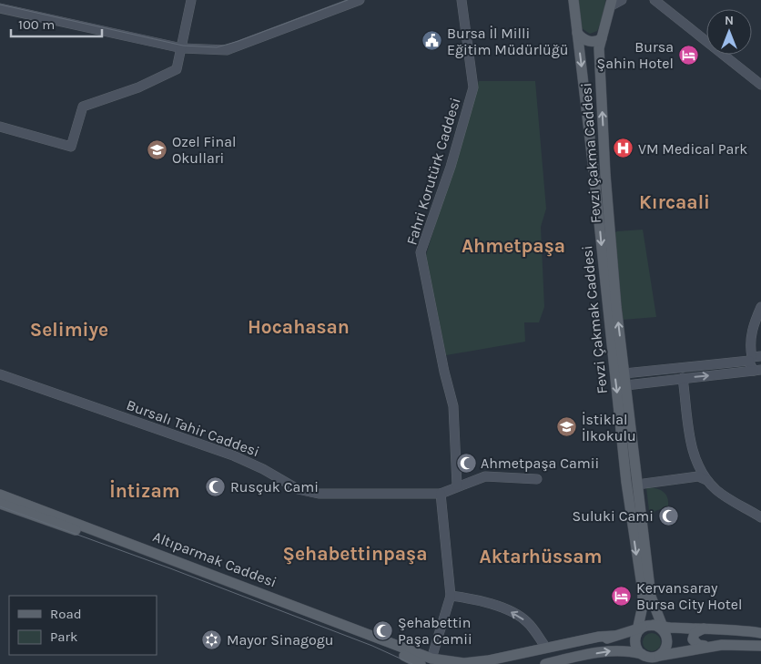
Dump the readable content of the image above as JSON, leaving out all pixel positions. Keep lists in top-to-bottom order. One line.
{"streets":{"main road":["Fevzi Çakma Caddesi","Fevzi Çakmak Caddesi","Altıparmak Caddesi"],"street":["Fahri Korutürk Caddesi","Bursalı Tahir Caddesi"]},"crossings":[["Fahri Korutürk Caddesi","Bursalı Tahir Caddesi"]],"one_way":["Fevzi Çakma Caddesi","Fevzi Çakmak Caddesi"],"districts":["Kırcaali","Ahmetpaşa","Hocahasan","Selimiye","İntizam","Şehabettinpaşa","Aktarhüssam"],"places":{"public building":["Bursa İl Milli Eğitim Müdürlüğü"],"hotel":["Bursa Şahin Hotel","Kervansaray Bursa City Hotel"],"hospital":["VM Medical Park"],"school or university":["Ozel Final Okullari","İstiklal İlkokulu"],"mosque":["Ahmetpaşa Camii","Rusçuk Cami","Suluki Cami","Şehabettin Paşa Camii"],"synagogue":["Mayor Sinagogu"]},"legend":["Road","Park"],"scale_bar":"100 m","north":"top"}
